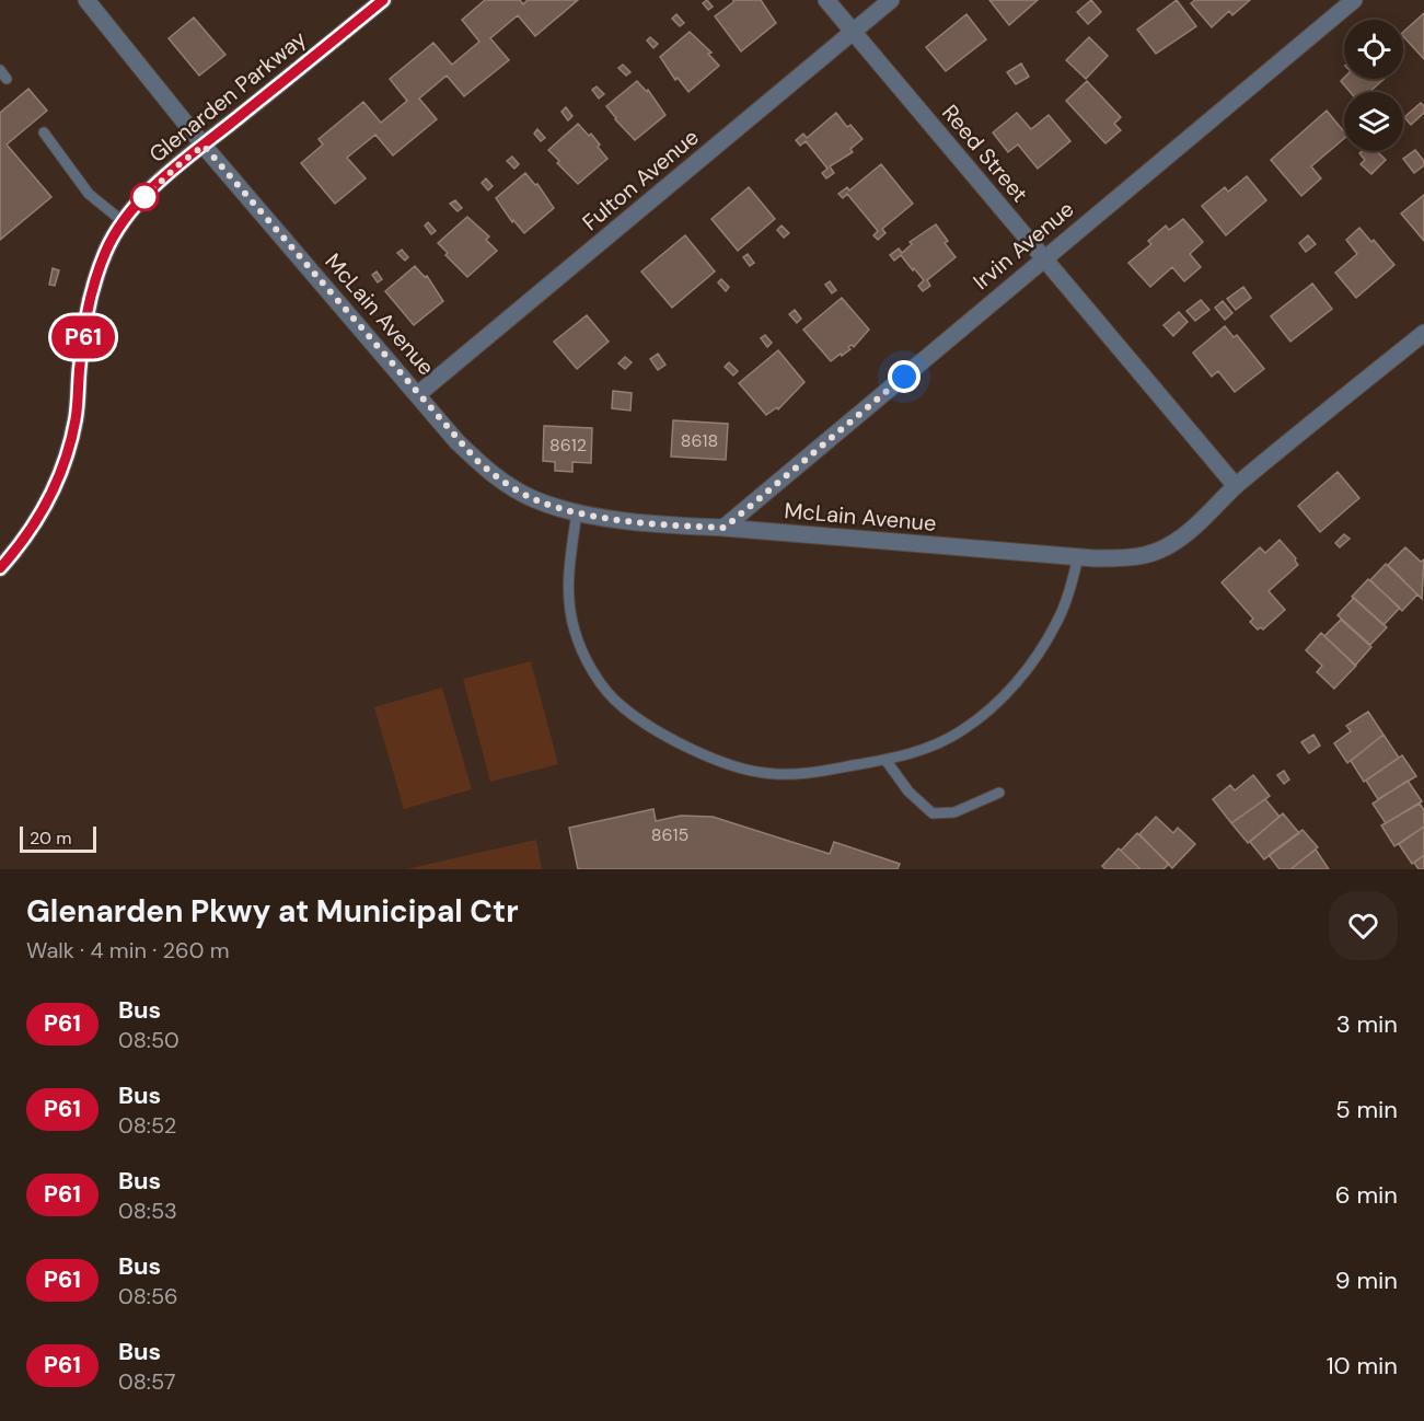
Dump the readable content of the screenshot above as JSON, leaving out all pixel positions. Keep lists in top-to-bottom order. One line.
{"streets":{"street":["Glenarden Parkway","Reed Street","Fulton Avenue","Irvin Avenue","McLain Avenue"]},"crossings":[["Glenarden Parkway","McLain Avenue"],["Reed Street","Fulton Avenue"],["Reed Street","Irvin Avenue"],["Reed Street","McLain Avenue"],["Fulton Avenue","McLain Avenue"],["Irvin Avenue","McLain Avenue"]],"lines":["bus line P61"],"house_numbers":["8618","8612","8615"],"scale_bar":"20 m","page":{"on_map":"P61","scale":"20 m","heading":["Glenarden Pkwy at Municipal Ctr","Walk · 4 min · 260 m"],"list":[{"mark":"P61","name":"Bus","note":"08:50","value":"3 min"},{"mark":"P61","name":"Bus","note":"08:52","value":"5 min"},{"mark":"P61","name":"Bus","note":"08:53","value":"6 min"},{"mark":"P61","name":"Bus","note":"08:56","value":"9 min"},{"mark":"P61","name":"Bus","note":"08:57","value":"10 min"}]}}
